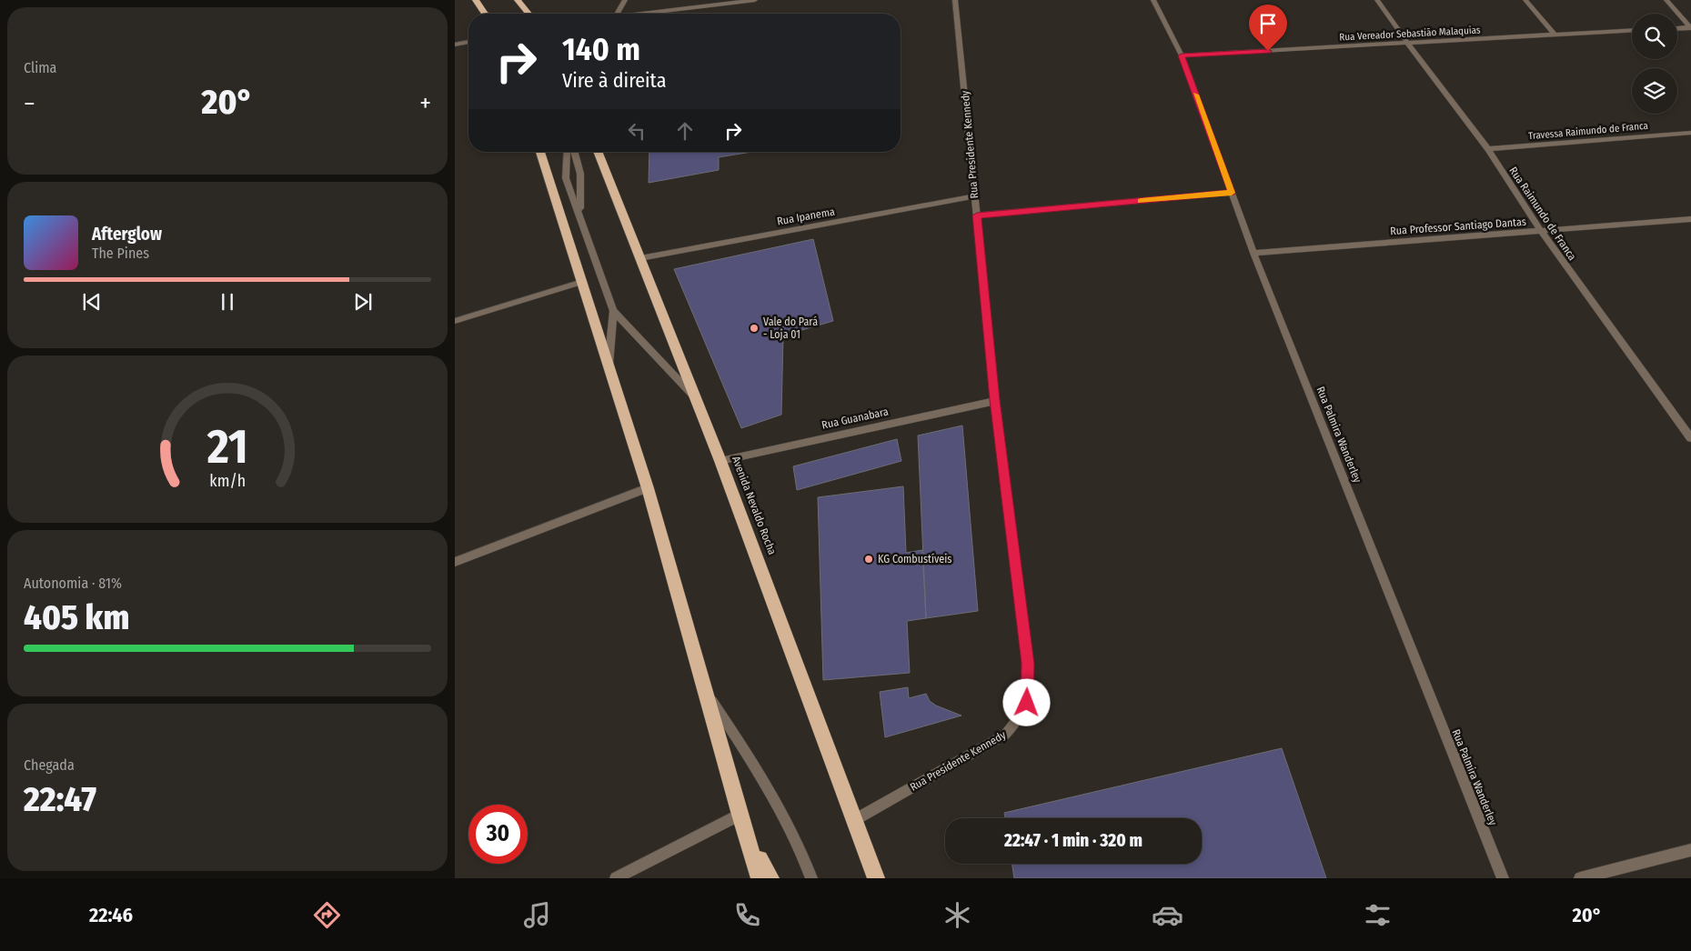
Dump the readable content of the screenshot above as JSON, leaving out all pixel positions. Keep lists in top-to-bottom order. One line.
{"streets":{"highway":["Avenida Nevaldo Rocha"],"street":["Rua Vereador Sebastião Malaquias","Travessa Raimundo de Franca","Rua Presidente Kennedy","Rua Raimundo de Franca","Rua Ipanema","Rua Professor Santiago Dantas","Rua Guanabara","Rua Palmira Wanderley"]},"crossings":[["Rua Vereador Sebastião Malaquias","Rua Raimundo de Franca"],["Rua Vereador Sebastião Malaquias","Rua Palmira Wanderley"],["Travessa Raimundo de Franca","Rua Raimundo de Franca"],["Rua Presidente Kennedy","Rua Ipanema"],["Rua Presidente Kennedy","Rua Guanabara"],["Rua Presidente Kennedy","Avenida Nevaldo Rocha"],["Rua Raimundo de Franca","Rua Professor Santiago Dantas"],["Rua Ipanema","Avenida Nevaldo Rocha"],["Rua Professor Santiago Dantas","Rua Palmira Wanderley"],["Rua Guanabara","Avenida Nevaldo Rocha"]],"places":["Vale do Pará - Loja 01","KG Combustíveis"],"page":{"tile":["Clima",["Autonomia · 81%","405 km"],["Chegada","22:47"]],"turn":["140 m","Vire à direita"],"heat":["−","20°","+"],"song":["Afterglow","The Pines"],"limit":"30","trip":"22:47 · 1 min · 320 m","tabs":["22:46","20°"],"gauge":["21","km/h"]}}
